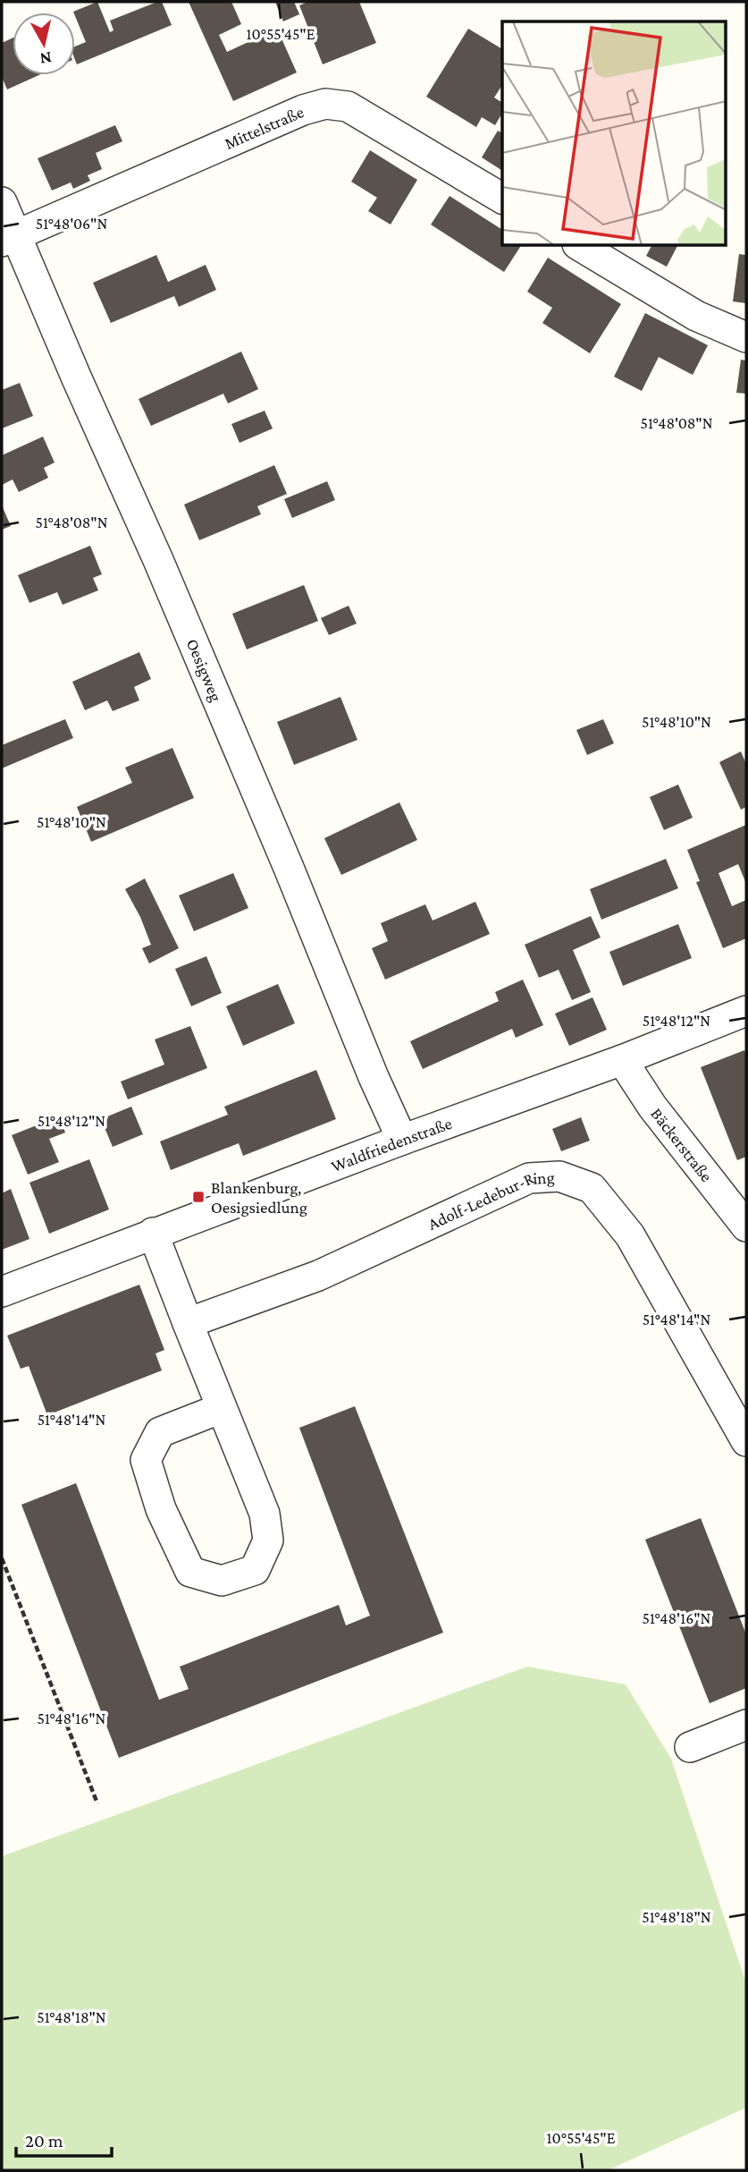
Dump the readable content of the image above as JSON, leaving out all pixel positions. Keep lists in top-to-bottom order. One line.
{"streets":{"street":["Mittelstraße","Oesigweg","Waldfriedenstraße","Bäckerstraße","Adolf-Ledebur-Ring"]},"crossings":[["Mittelstraße","Oesigweg"],["Oesigweg","Waldfriedenstraße"],["Waldfriedenstraße","Bäckerstraße"]],"places":{"transit":["Blankenburg, Oesigsiedlung"]},"scale_bar":"20 m","north":"bottom","coordinates":["10°55'45\"E","51°48'06\"N","51°48'08\"N","51°48'10\"N","51°48'12\"N","51°48'14\"N","51°48'16\"N","51°48'18\"N"]}
